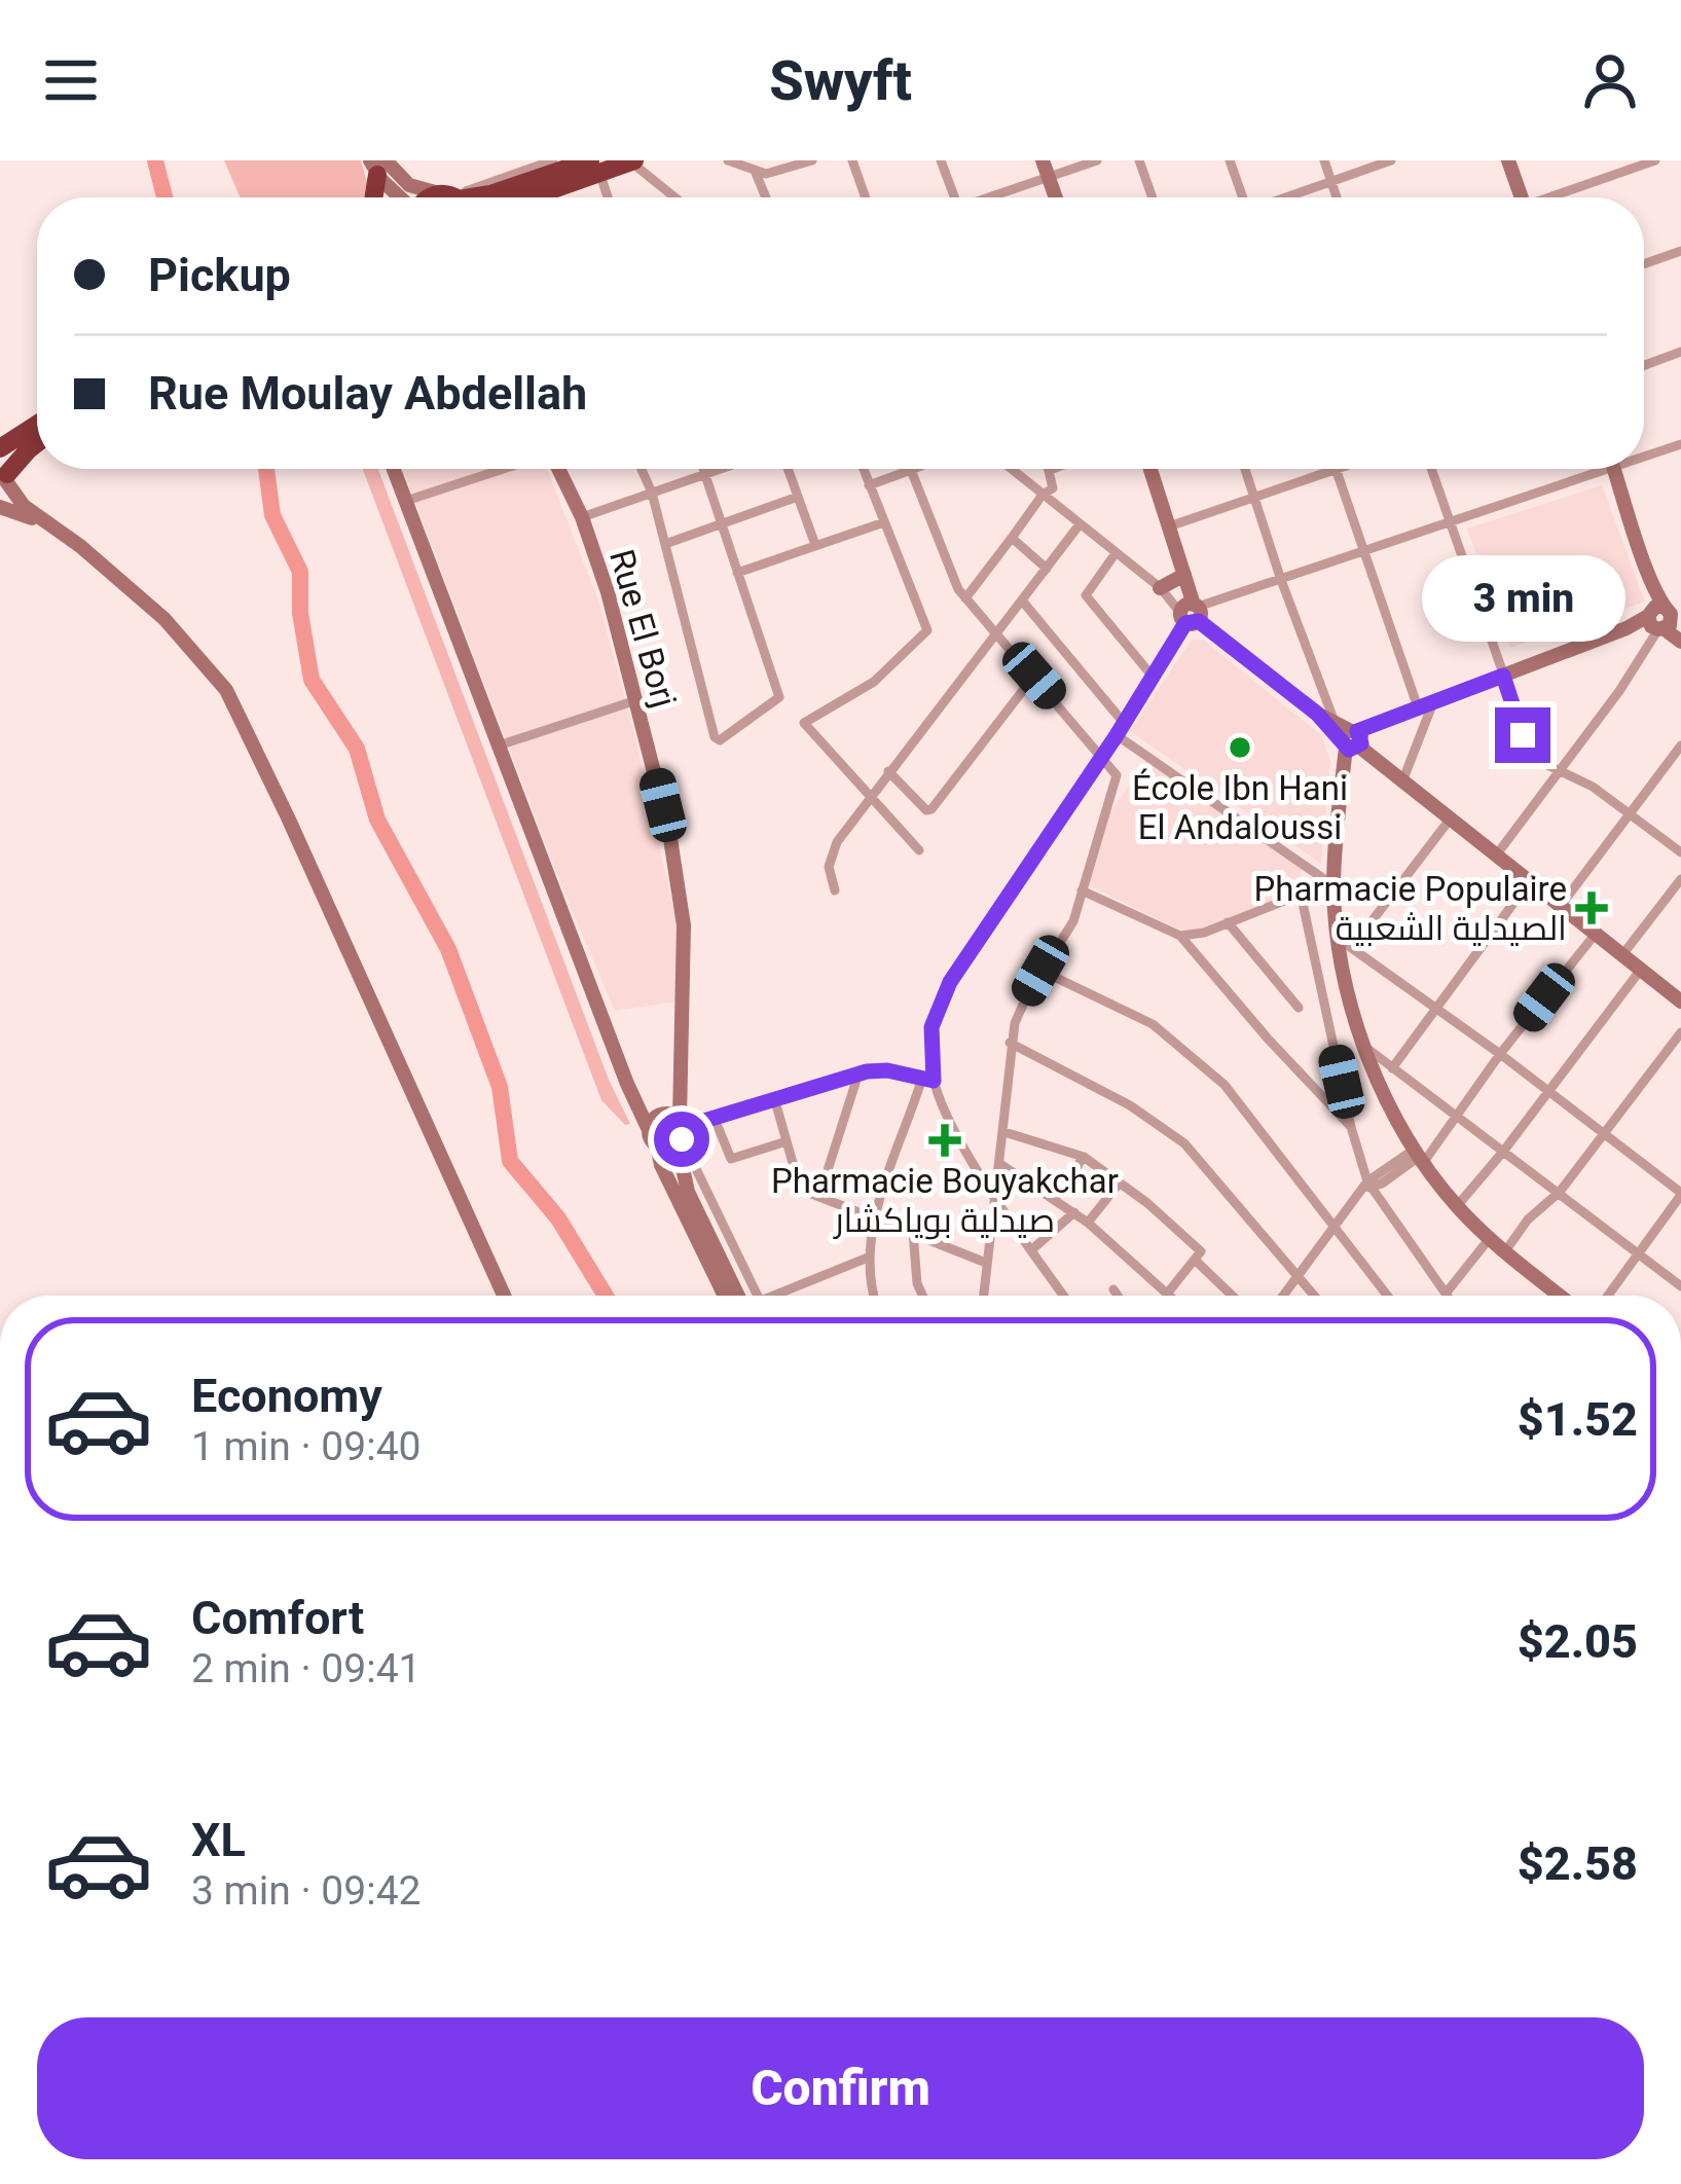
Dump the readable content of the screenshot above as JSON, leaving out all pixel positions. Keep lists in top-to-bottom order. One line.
{"streets":{"street":["Rue El Borj"]},"places":{"other":["École Ibn Hani El Andaloussi"],"health":["Pharmacie Populaire الصيدلية الشعبية","Pharmacie Bouyakchar صيدلية بوياكشار"]},"page":{"header":"Swyft","banner":["Pickup","Rue Moulay Abdellah"],"bubble":"3 min","list":[{"name":"Economy","note":"1 min · 09:40","value":"$1.52"},{"name":"Comfort","note":"2 min · 09:41","value":"$2.05"},{"name":"XL","note":"3 min · 09:42","value":"$2.58"}],"buttons":"Confirm"}}
